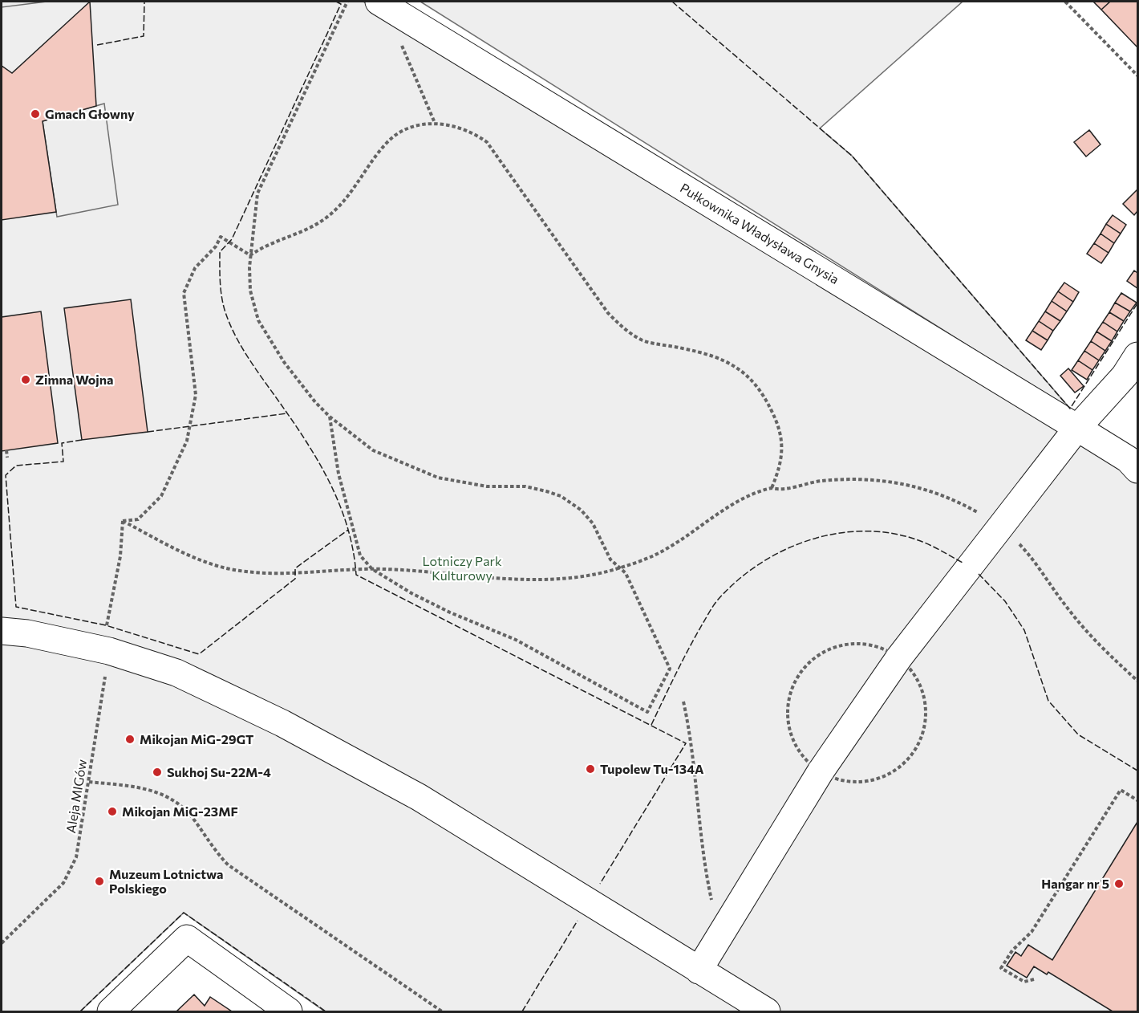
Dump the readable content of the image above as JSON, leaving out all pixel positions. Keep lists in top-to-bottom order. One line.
{"streets":{"street":["Pułkownika Władysława Gnysia"],"path":["Aleja MIGów"]},"parks":["Lotniczy Park Kulturowy"],"places":["Gmach Głowny","Zimna Wojna","Mikojan MiG-29GT","Tupolew Tu-134A","Sukhoj Su-22M-4","Mikojan MiG-23MF","Muzeum Lotnictwa Polskiego","Hangar nr 5"]}
